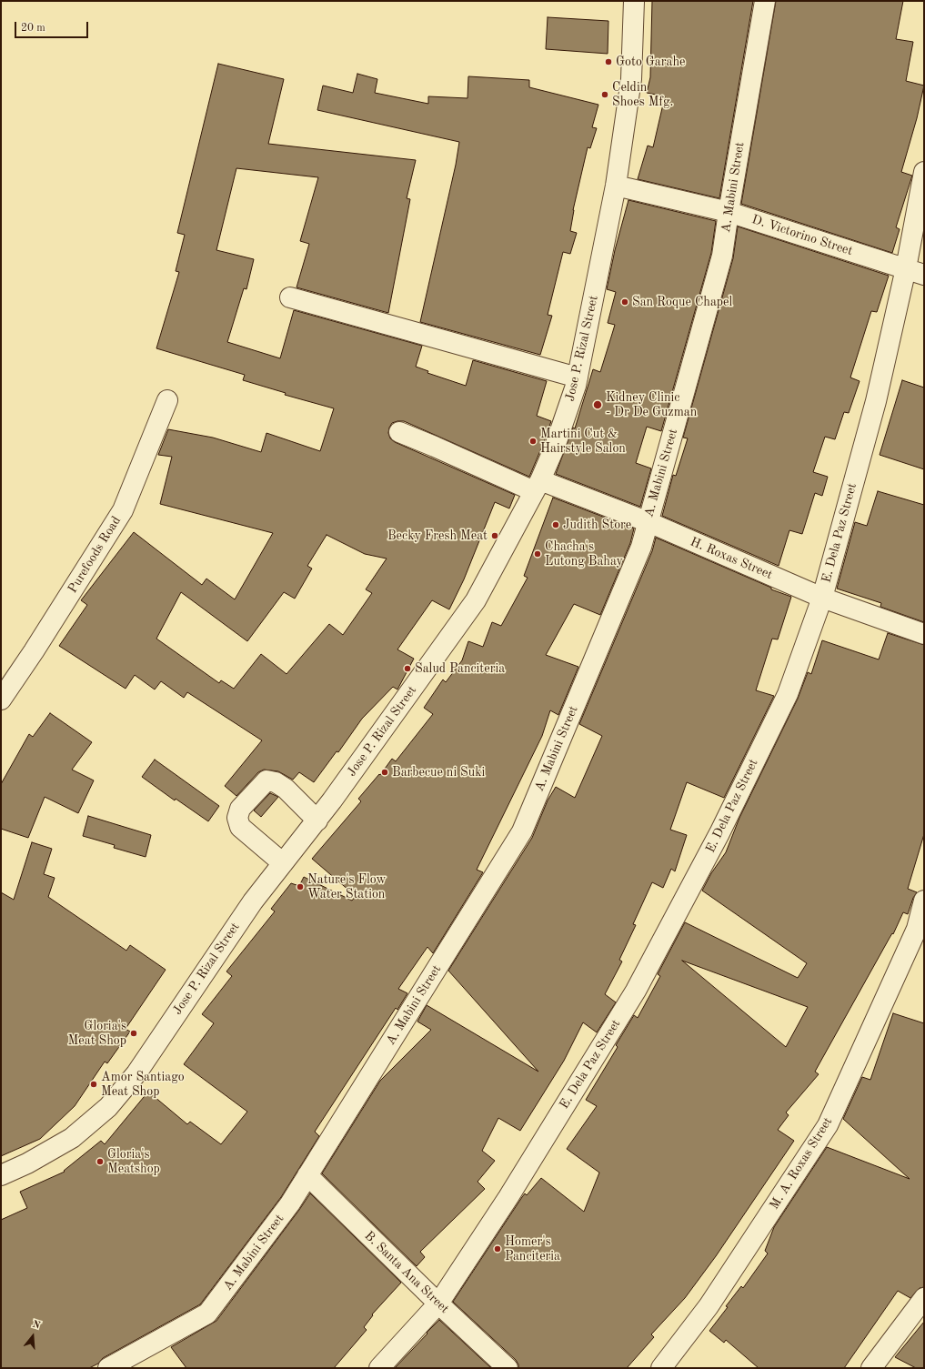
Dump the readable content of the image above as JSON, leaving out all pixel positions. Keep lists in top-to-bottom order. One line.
{"streets":{"street":["A. Mabini Street","D. Victorino Street","Jose P. Rizal Street","E. Dela Paz Street","Purefoods Road","H. Roxas Street","M. A. Roxas Street","B. Santa Ana Street"]},"crossings":[["A. Mabini Street","D. Victorino Street"],["A. Mabini Street","H. Roxas Street"],["A. Mabini Street","B. Santa Ana Street"],["D. Victorino Street","Jose P. Rizal Street"],["D. Victorino Street","E. Dela Paz Street"],["Jose P. Rizal Street","H. Roxas Street"],["E. Dela Paz Street","H. Roxas Street"],["E. Dela Paz Street","B. Santa Ana Street"]],"places":["Goto Garahe","Celdin Shoes Mfg.","San Roque Chapel","Kidney Clinic - Dr De Guzman","Martini Cut & Hairstyle Salon","Judith Store","Becky Fresh Meat","Chacha's Lutong Bahay","Salud Panciteria","Barbecue ni Suki","Nature's Flow Water Station","Gloria's Meat Shop","Amor Santiago Meat Shop","Gloria's Meatshop","Homer's Panciteria"],"scale_bar":"20 m","north":"top"}
